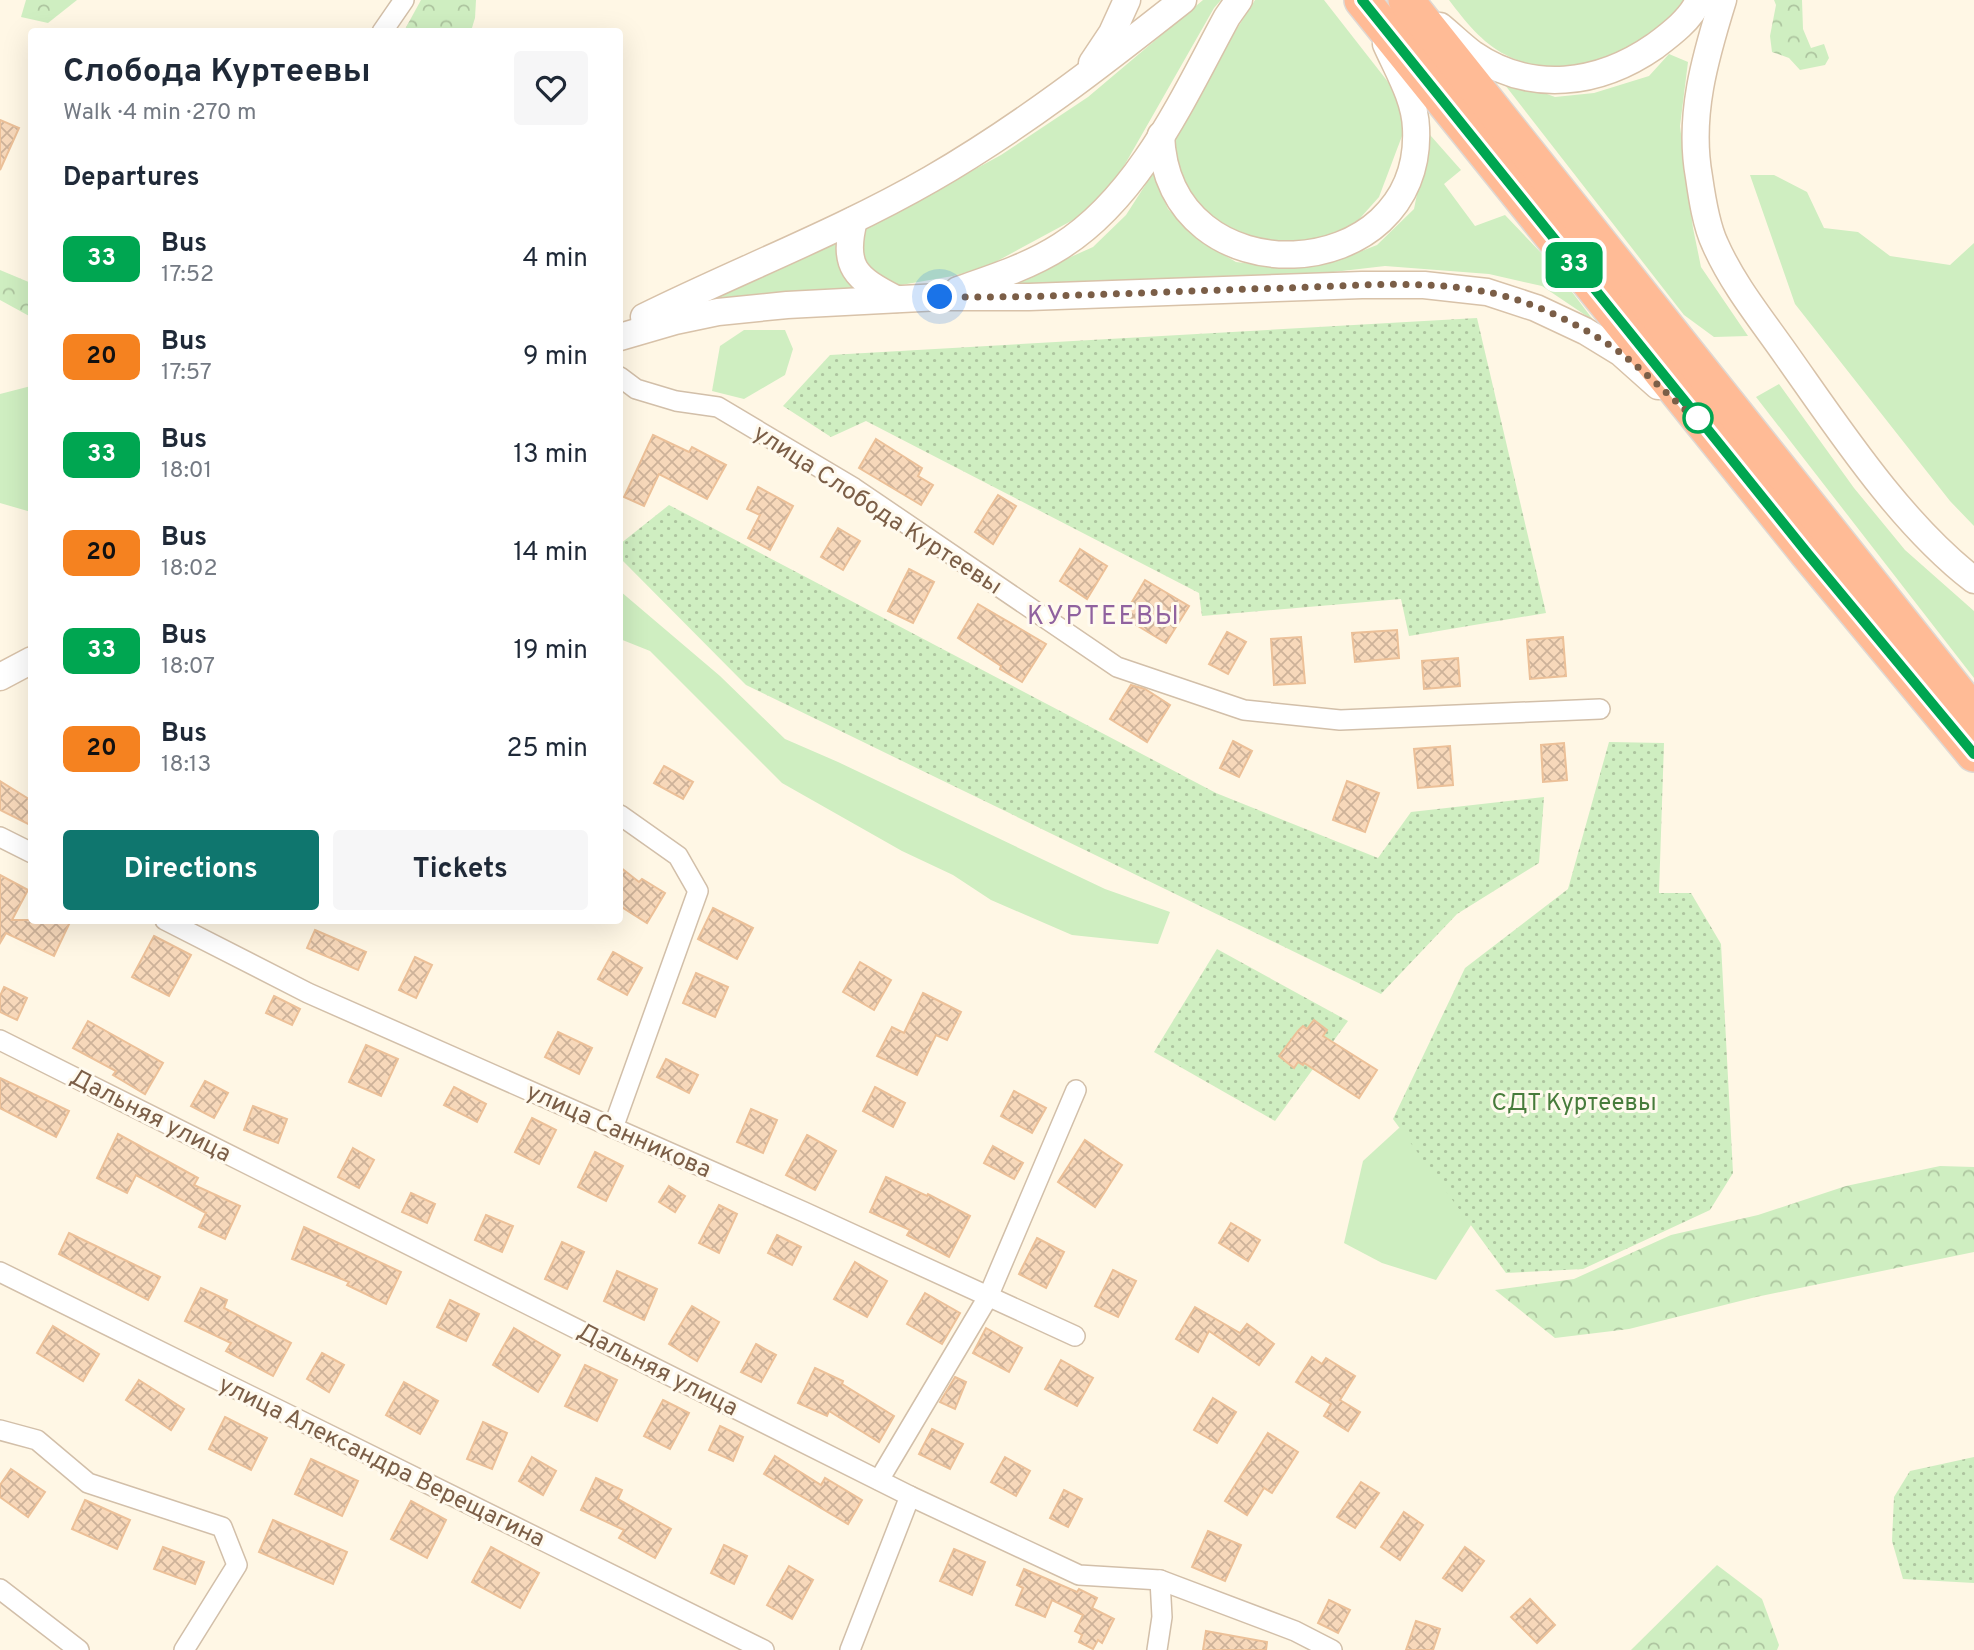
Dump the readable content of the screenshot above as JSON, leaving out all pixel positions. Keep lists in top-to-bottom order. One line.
{"streets":{"street":["улица Слобода Куртеевы","Дальняя улица","улица Санникова","улица Александра Верещагина"]},"districts":["КУРТЕЕВЫ"],"parks":["СДТ Куртеевы"],"lines":["bus line 33"],"page":{"on_map":"33","heading":[["Слобода Куртеевы","Walk · 4 min · 270 m"],"Departures"],"list":[{"mark":"33","name":"Bus","note":"17:52","value":"4 min"},{"mark":"20","name":"Bus","note":"17:57","value":"9 min"},{"mark":"33","name":"Bus","note":"18:01","value":"13 min"},{"mark":"20","name":"Bus","note":"18:02","value":"14 min"},{"mark":"33","name":"Bus","note":"18:07","value":"19 min"},{"mark":"20","name":"Bus","note":"18:13","value":"25 min"}],"buttons":["Directions","Tickets"]}}
